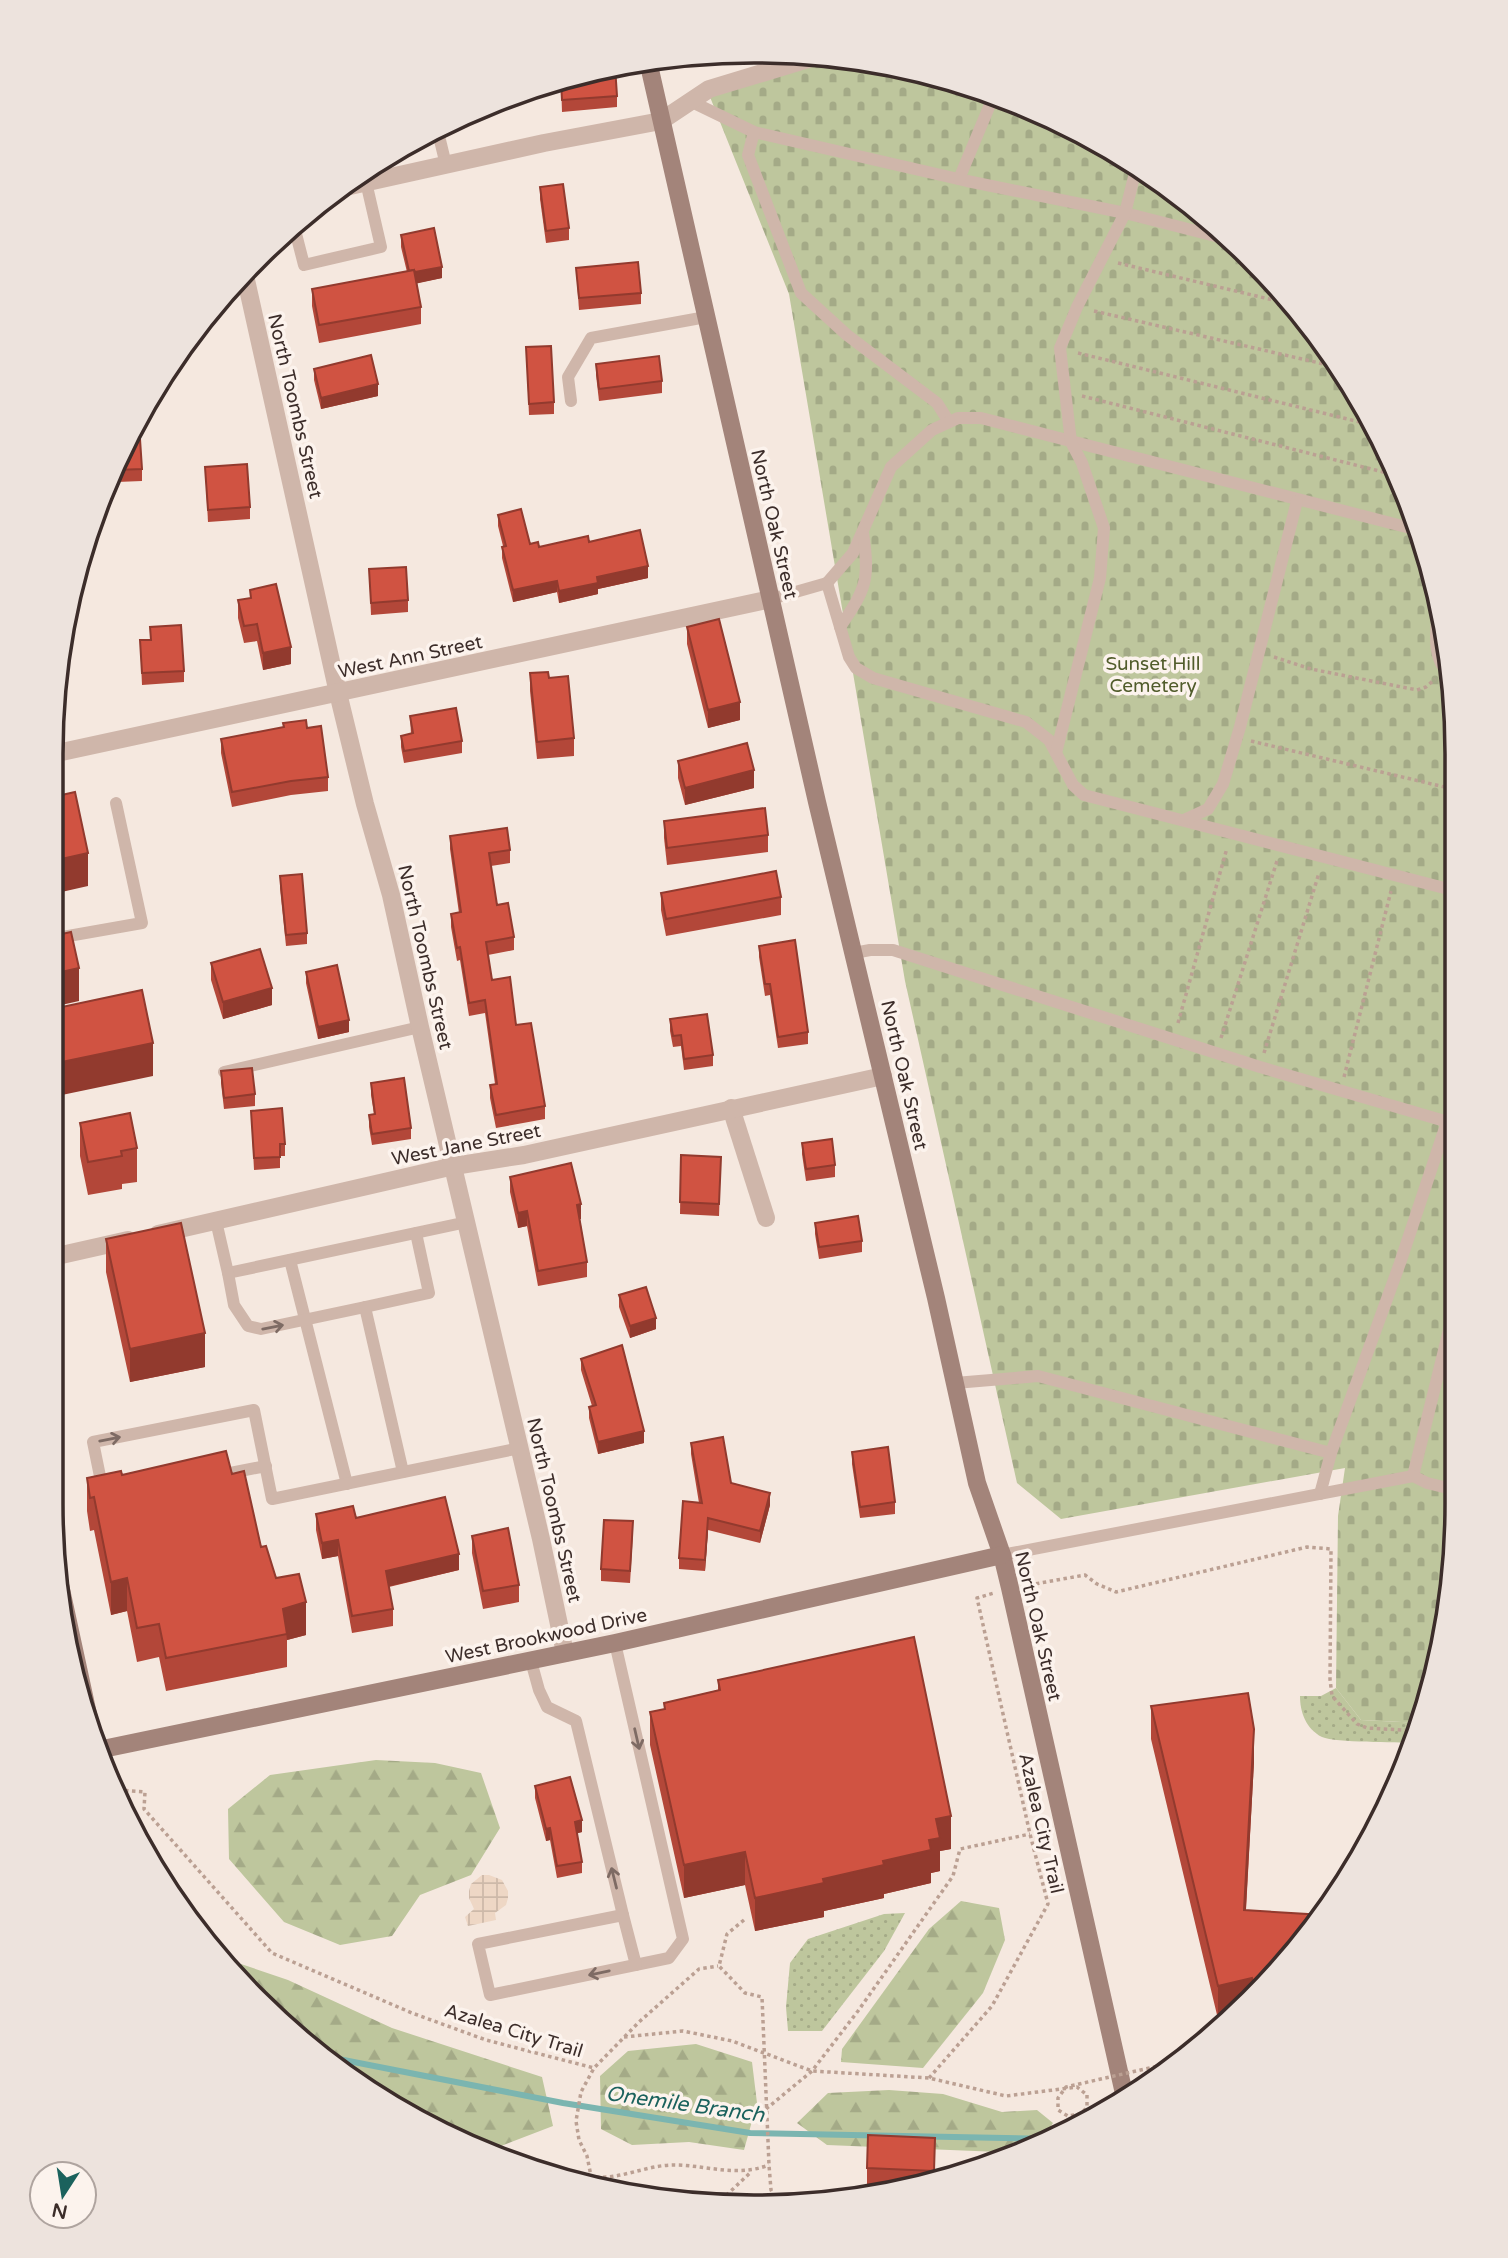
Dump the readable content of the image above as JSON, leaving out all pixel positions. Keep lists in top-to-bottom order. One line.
{"streets":{"main road":["North Oak Street","West Brookwood Drive"],"street":["North Toombs Street","West Ann Street","West Jane Street"],"path":["Azalea City Trail"]},"crossings":[["North Toombs Street","West Ann Street"],["North Toombs Street","West Jane Street"],["North Toombs Street","West Brookwood Drive"],["North Oak Street","West Ann Street"],["North Oak Street","West Jane Street"],["North Oak Street","West Brookwood Drive"],["North Oak Street","Azalea City Trail"]],"water":["Onemile Branch"],"parks":["Sunset Hill Cemetery"],"north":"bottom"}
